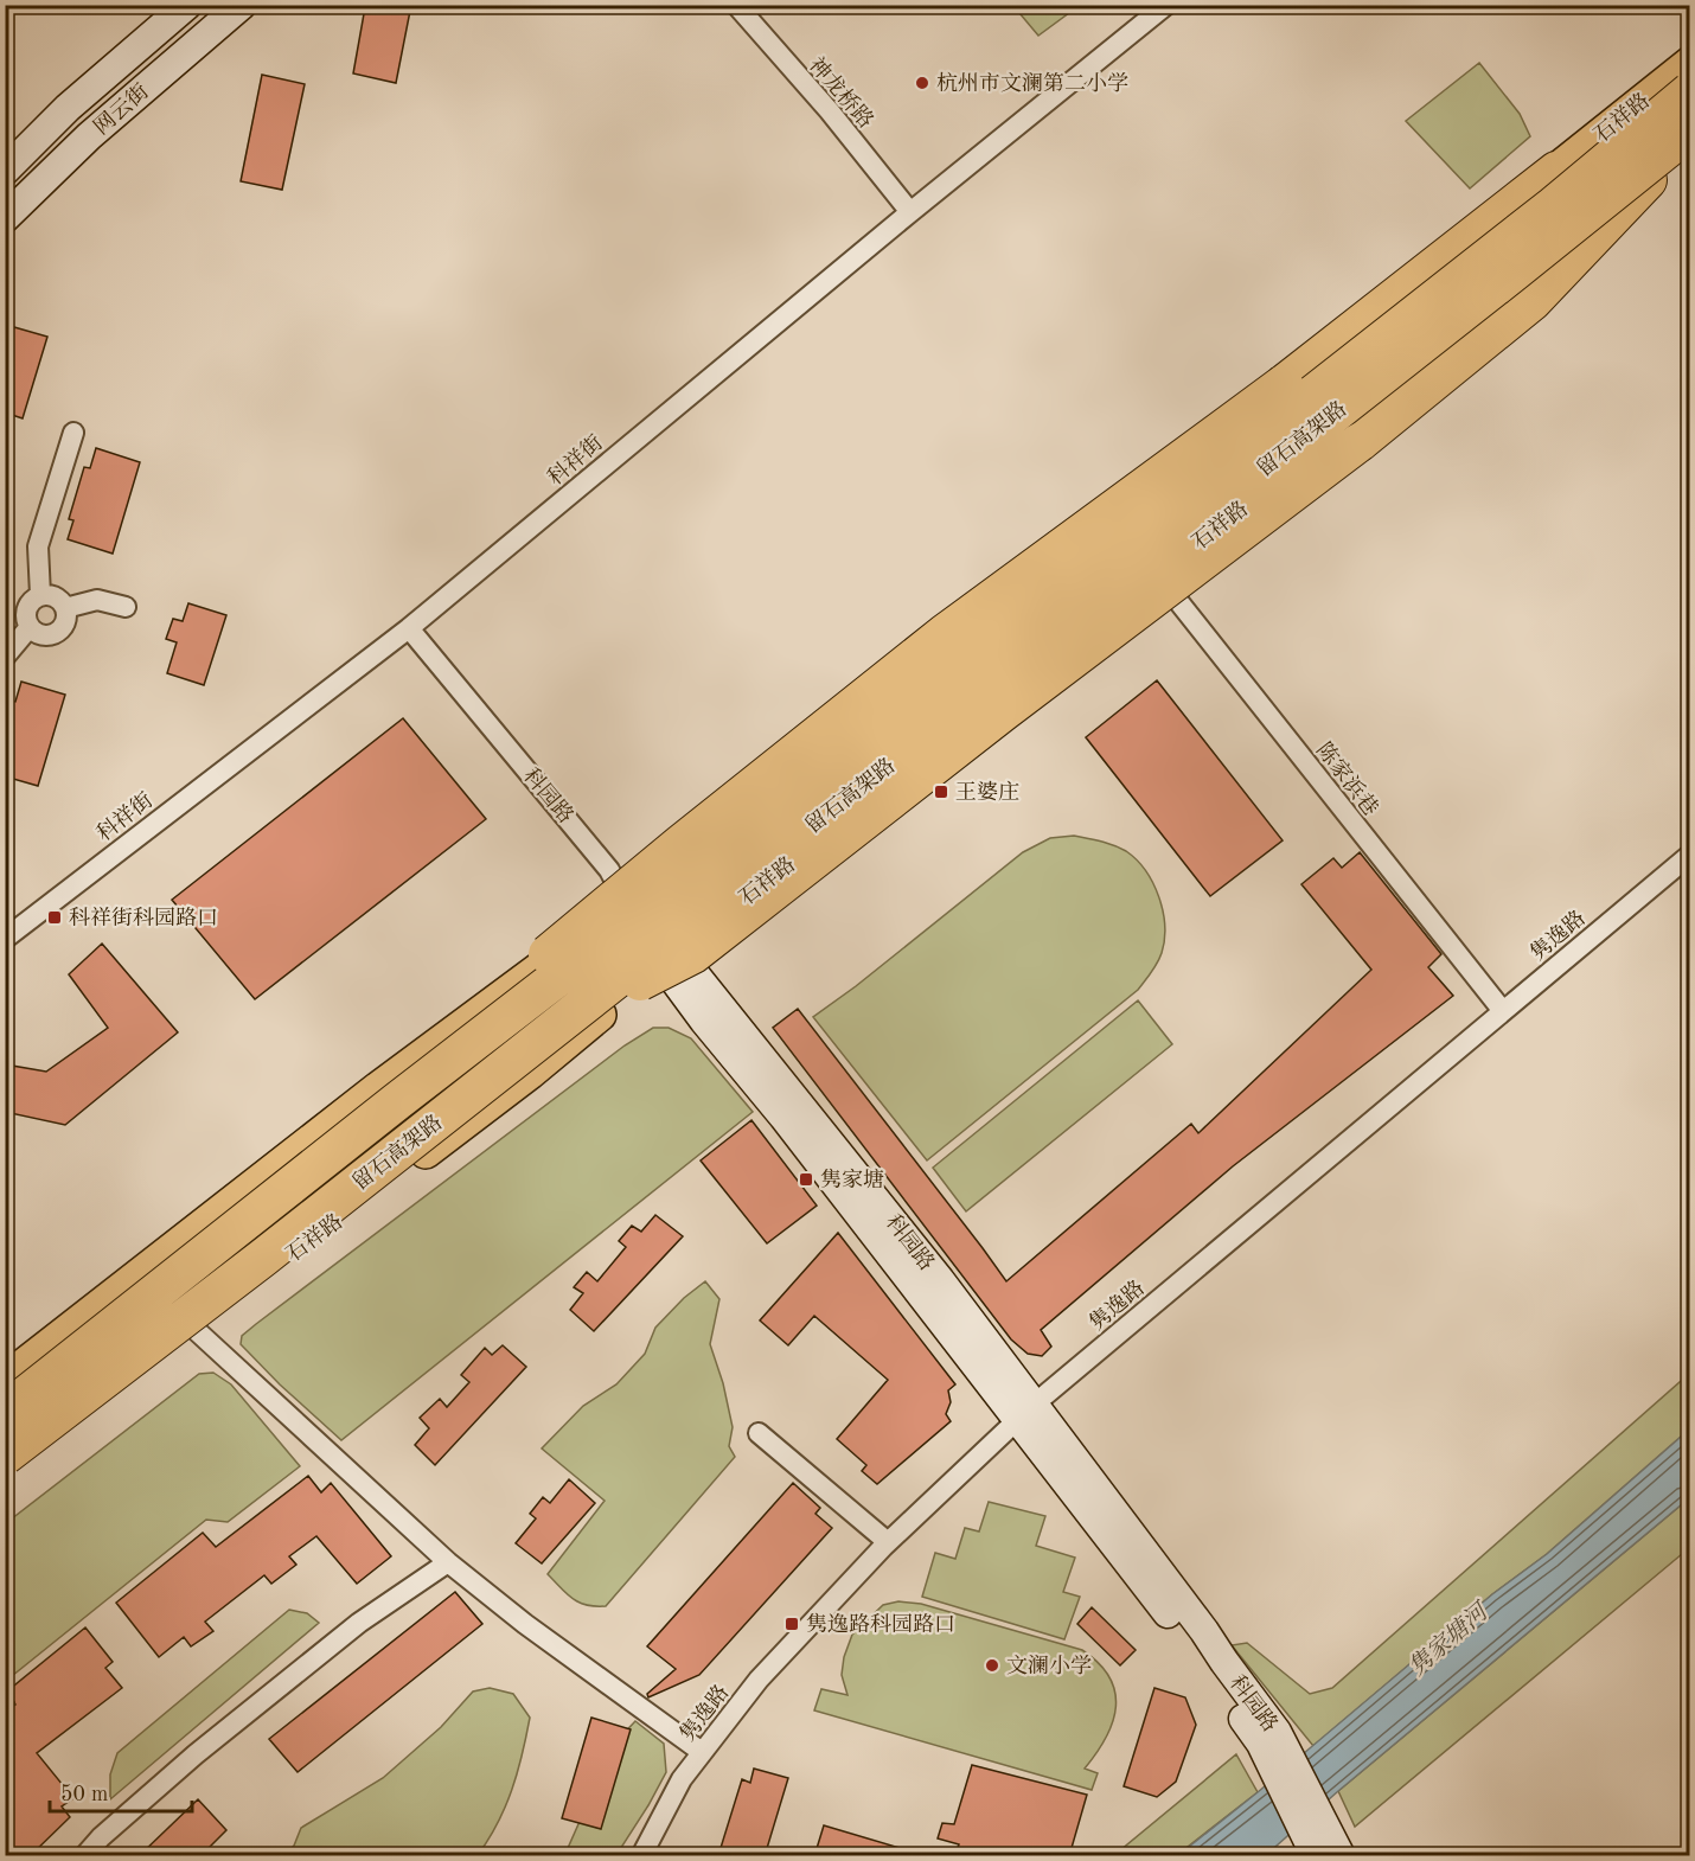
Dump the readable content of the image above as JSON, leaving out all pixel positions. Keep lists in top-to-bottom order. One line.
{"streets":{"highway":["留石高架路"],"main road":["石祥路"],"street":["神龙桥路","网云街","科祥街","陈家浜巷","科园路","隽逸路"]},"crossings":[["神龙桥路","科祥街"],["石祥路","陈家浜巷"],["石祥路","科园路"],["科祥街","科园路"],["陈家浜巷","隽逸路"],["科园路","隽逸路"]],"water":["隽家塘河"],"places":{"other":["杭州市文澜第二小学","文澜小学"],"transit":["王婆庄","科祥街科园路口","隽家塘","隽逸路科园路口"]},"scale_bar":"50 m"}
